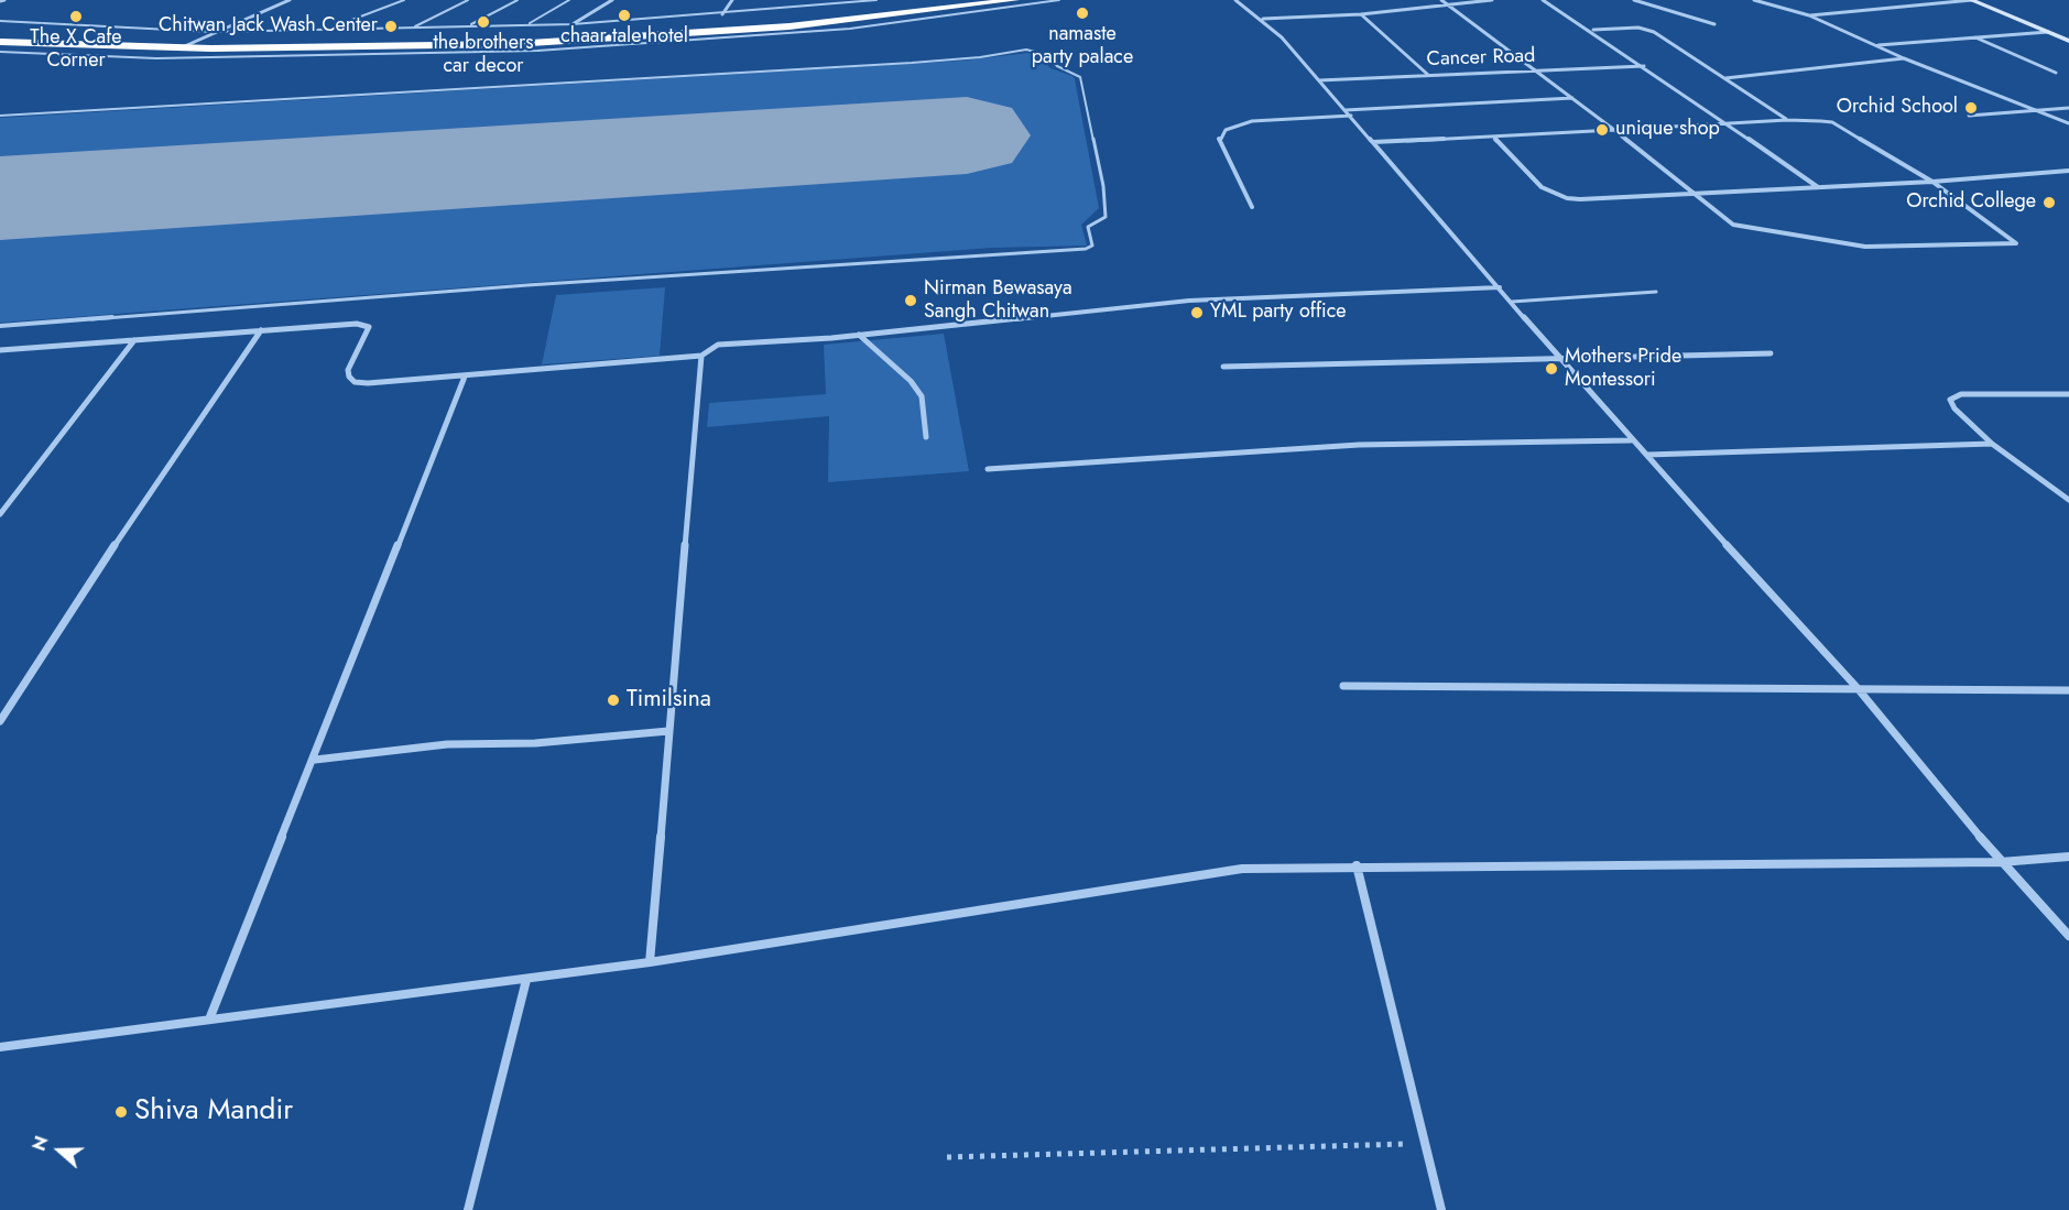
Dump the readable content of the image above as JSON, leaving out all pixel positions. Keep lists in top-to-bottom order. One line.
{"streets":{"street":["Cancer Road"]},"places":["namaste party palace","chaar tale hotel","The X Cafe Corner","the brothers car decor","Chitwan Jack Wash Center","Orchid School","unique shop","Orchid College","Nirman Bewasaya Sangh Chitwan","YML party office","Mothers Pride Montessori","Timilsina","Shiva Mandir"],"north":"left"}
